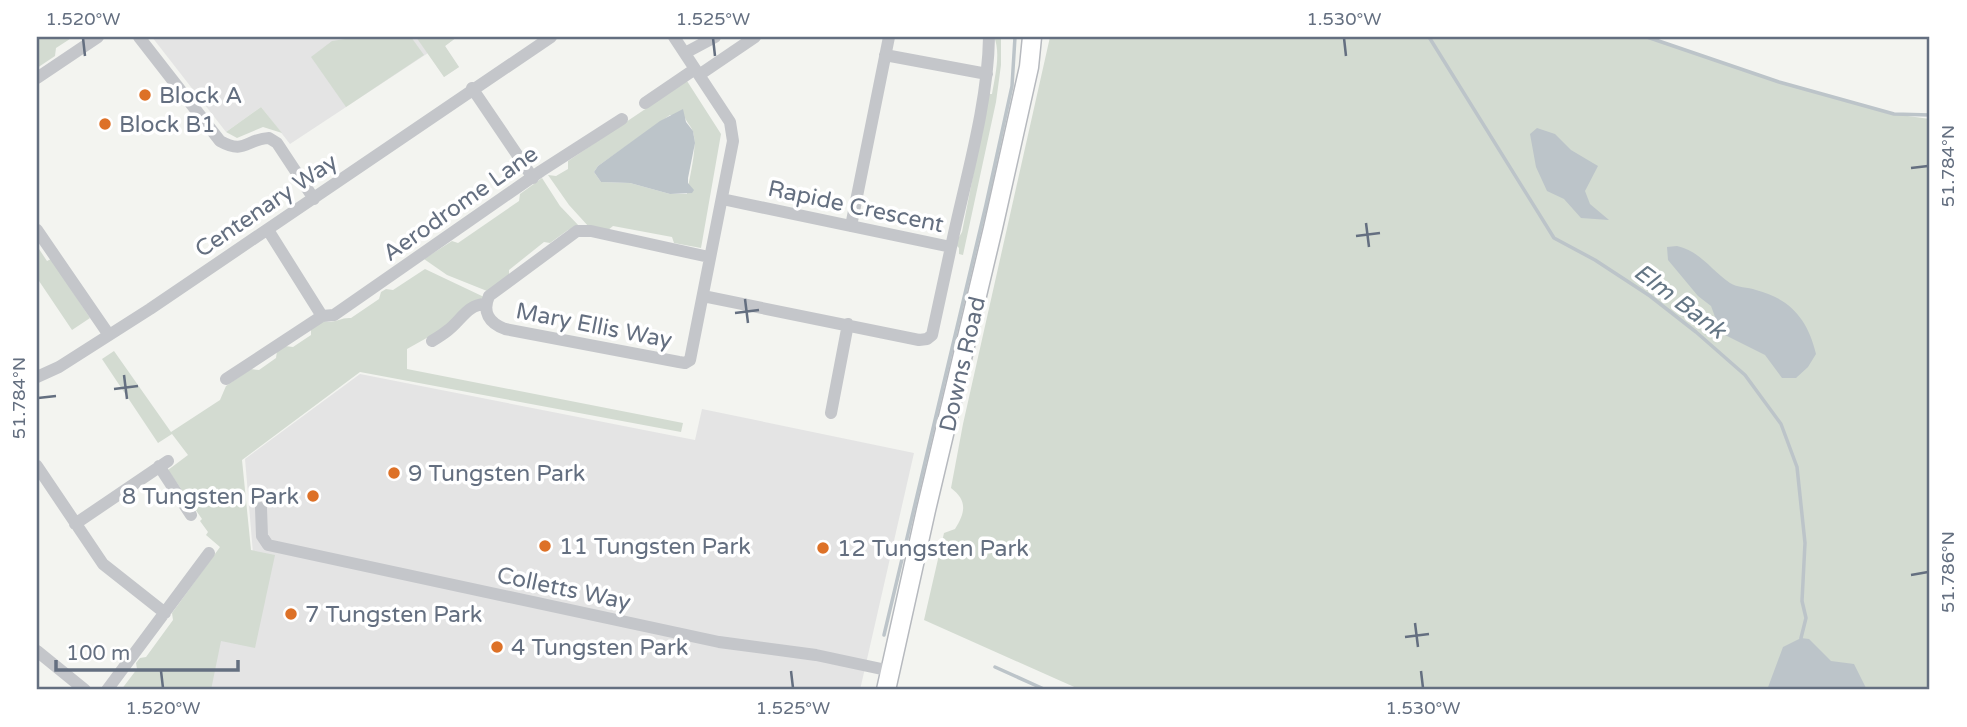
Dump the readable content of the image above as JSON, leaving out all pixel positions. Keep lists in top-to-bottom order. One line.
{"streets":{"street":["Aerodrome Lane","Centenary Way","Rapide Crescent","Mary Ellis Way","Downs Road","Colletts Way"]},"crossings":[["Rapide Crescent","Mary Ellis Way"],["Downs Road","Colletts Way"]],"water":["Elm Bank"],"places":["Block A","Block B1","9 Tungsten Park","8 Tungsten Park","11 Tungsten Park","12 Tungsten Park","7 Tungsten Park","4 Tungsten Park"],"scale_bar":"100 m","coordinates":["1.520°W","1.525°W","1.530°W","51.784°N","51.786°N"]}
